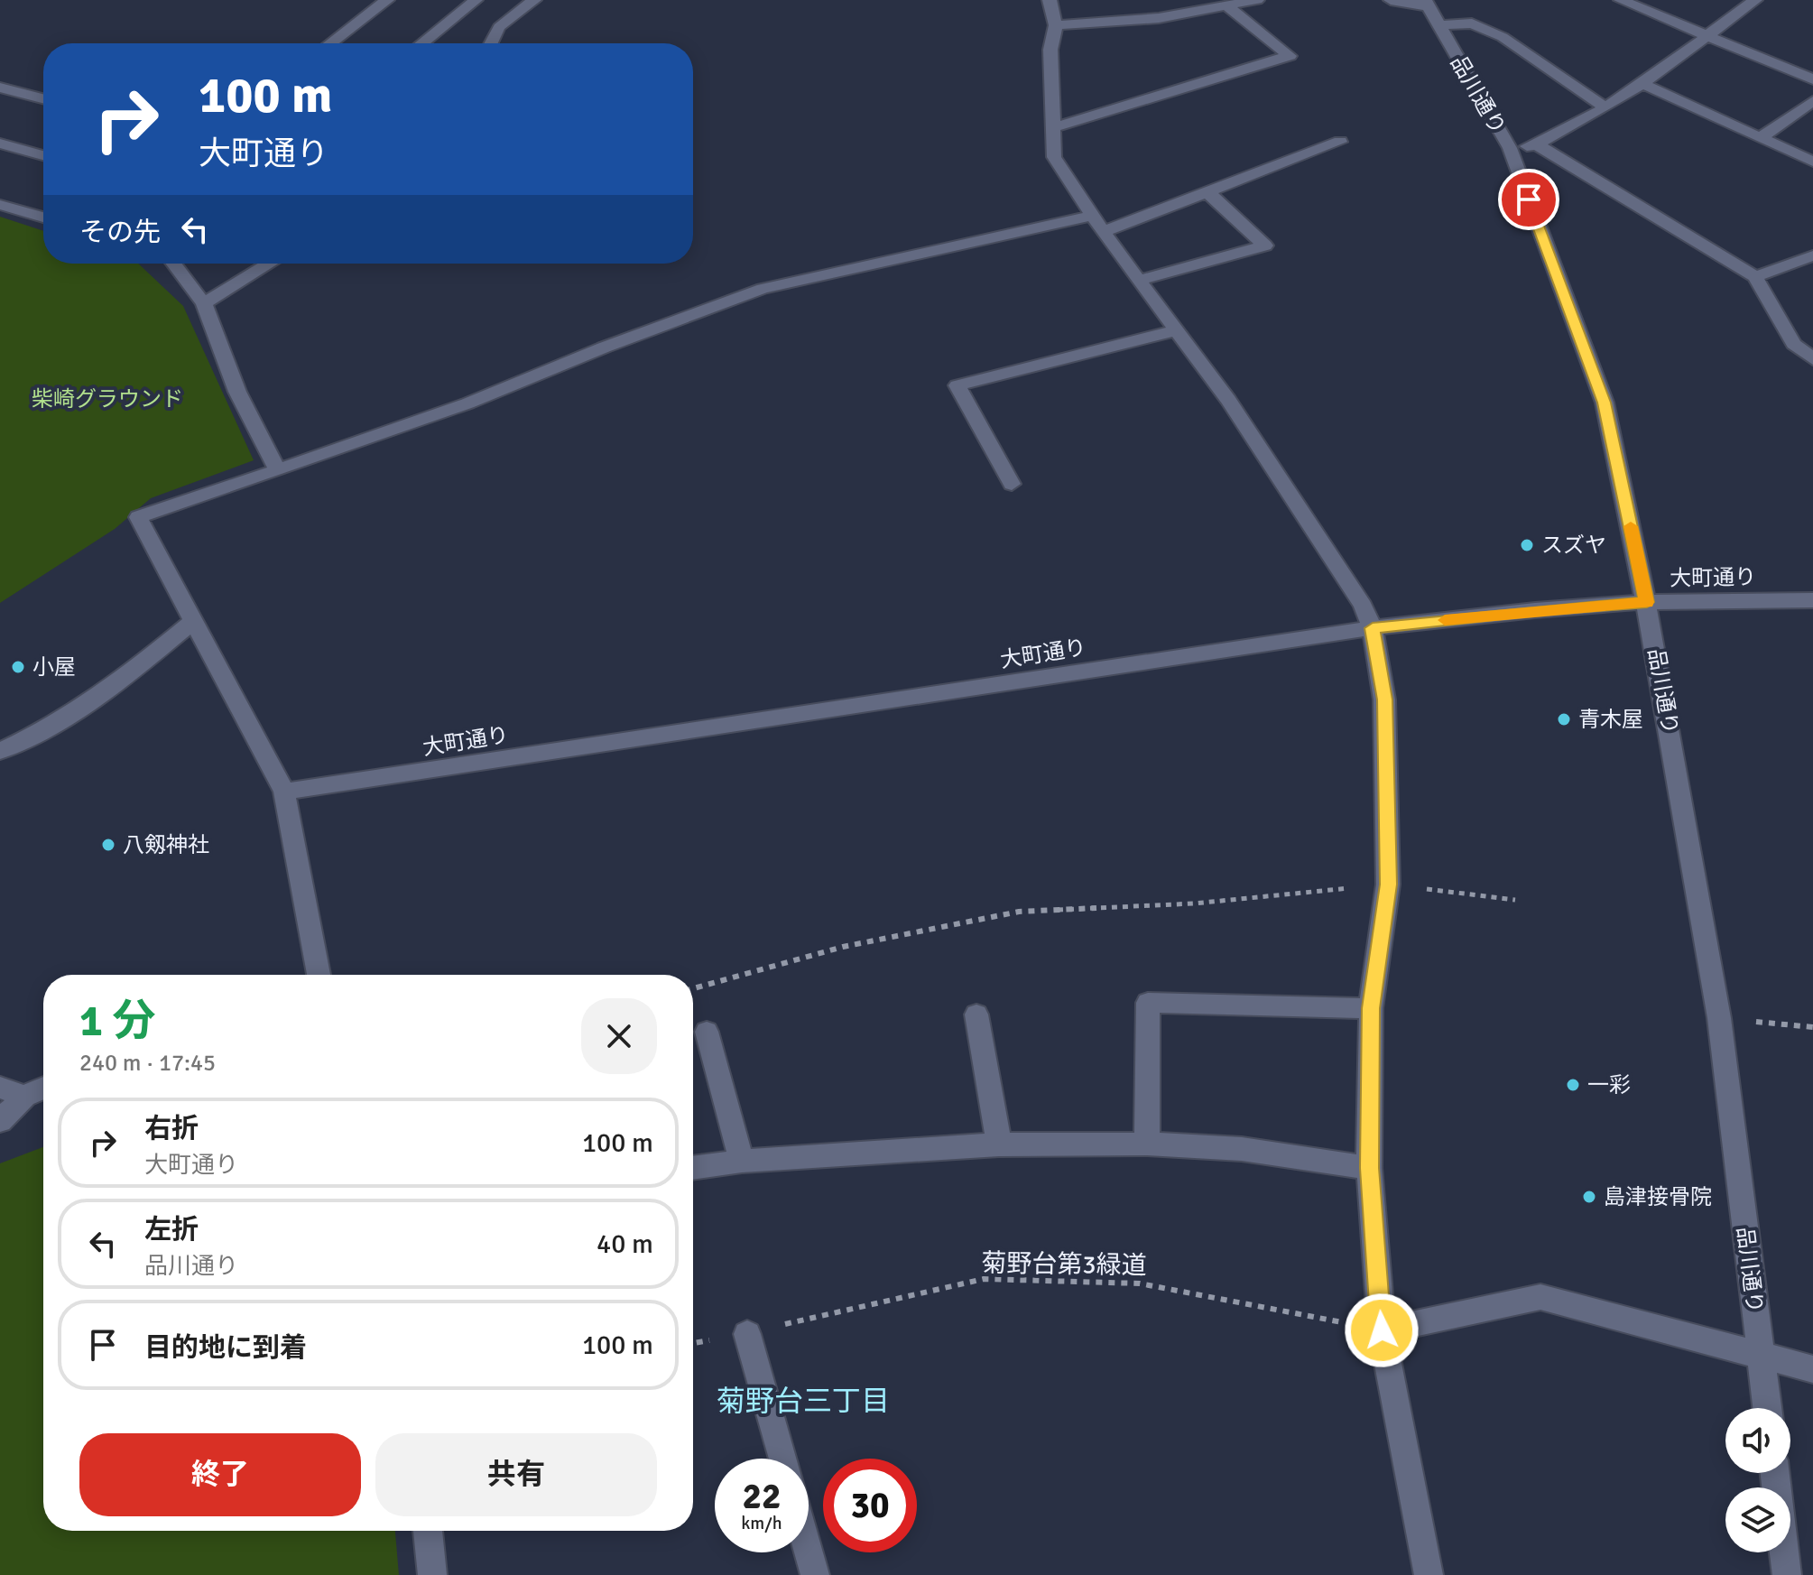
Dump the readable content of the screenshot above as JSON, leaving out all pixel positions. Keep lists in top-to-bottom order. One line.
{"streets":{"street":["品川通り","大町通り"],"path":["菊野台第3緑道"]},"crossings":[["品川通り","大町通り"]],"districts":["菊野台三丁目"],"parks":["柴崎グラウンド"],"places":["スズヤ","小屋","青木屋","八剱神社","一彩","島津接骨院"],"page":{"turn":["100 m","大町通り"],"then":"その先","heading":["1 分","240 m · 17:45"],"list":[{"name":"右折","note":"大町通り","value":"100 m"},{"name":"左折","note":"品川通り","value":"40 m"},{"name":"目的地に到着","value":"100 m"}],"buttons":["終了","共有"],"speed":"22 km/h","limit":"30"}}
